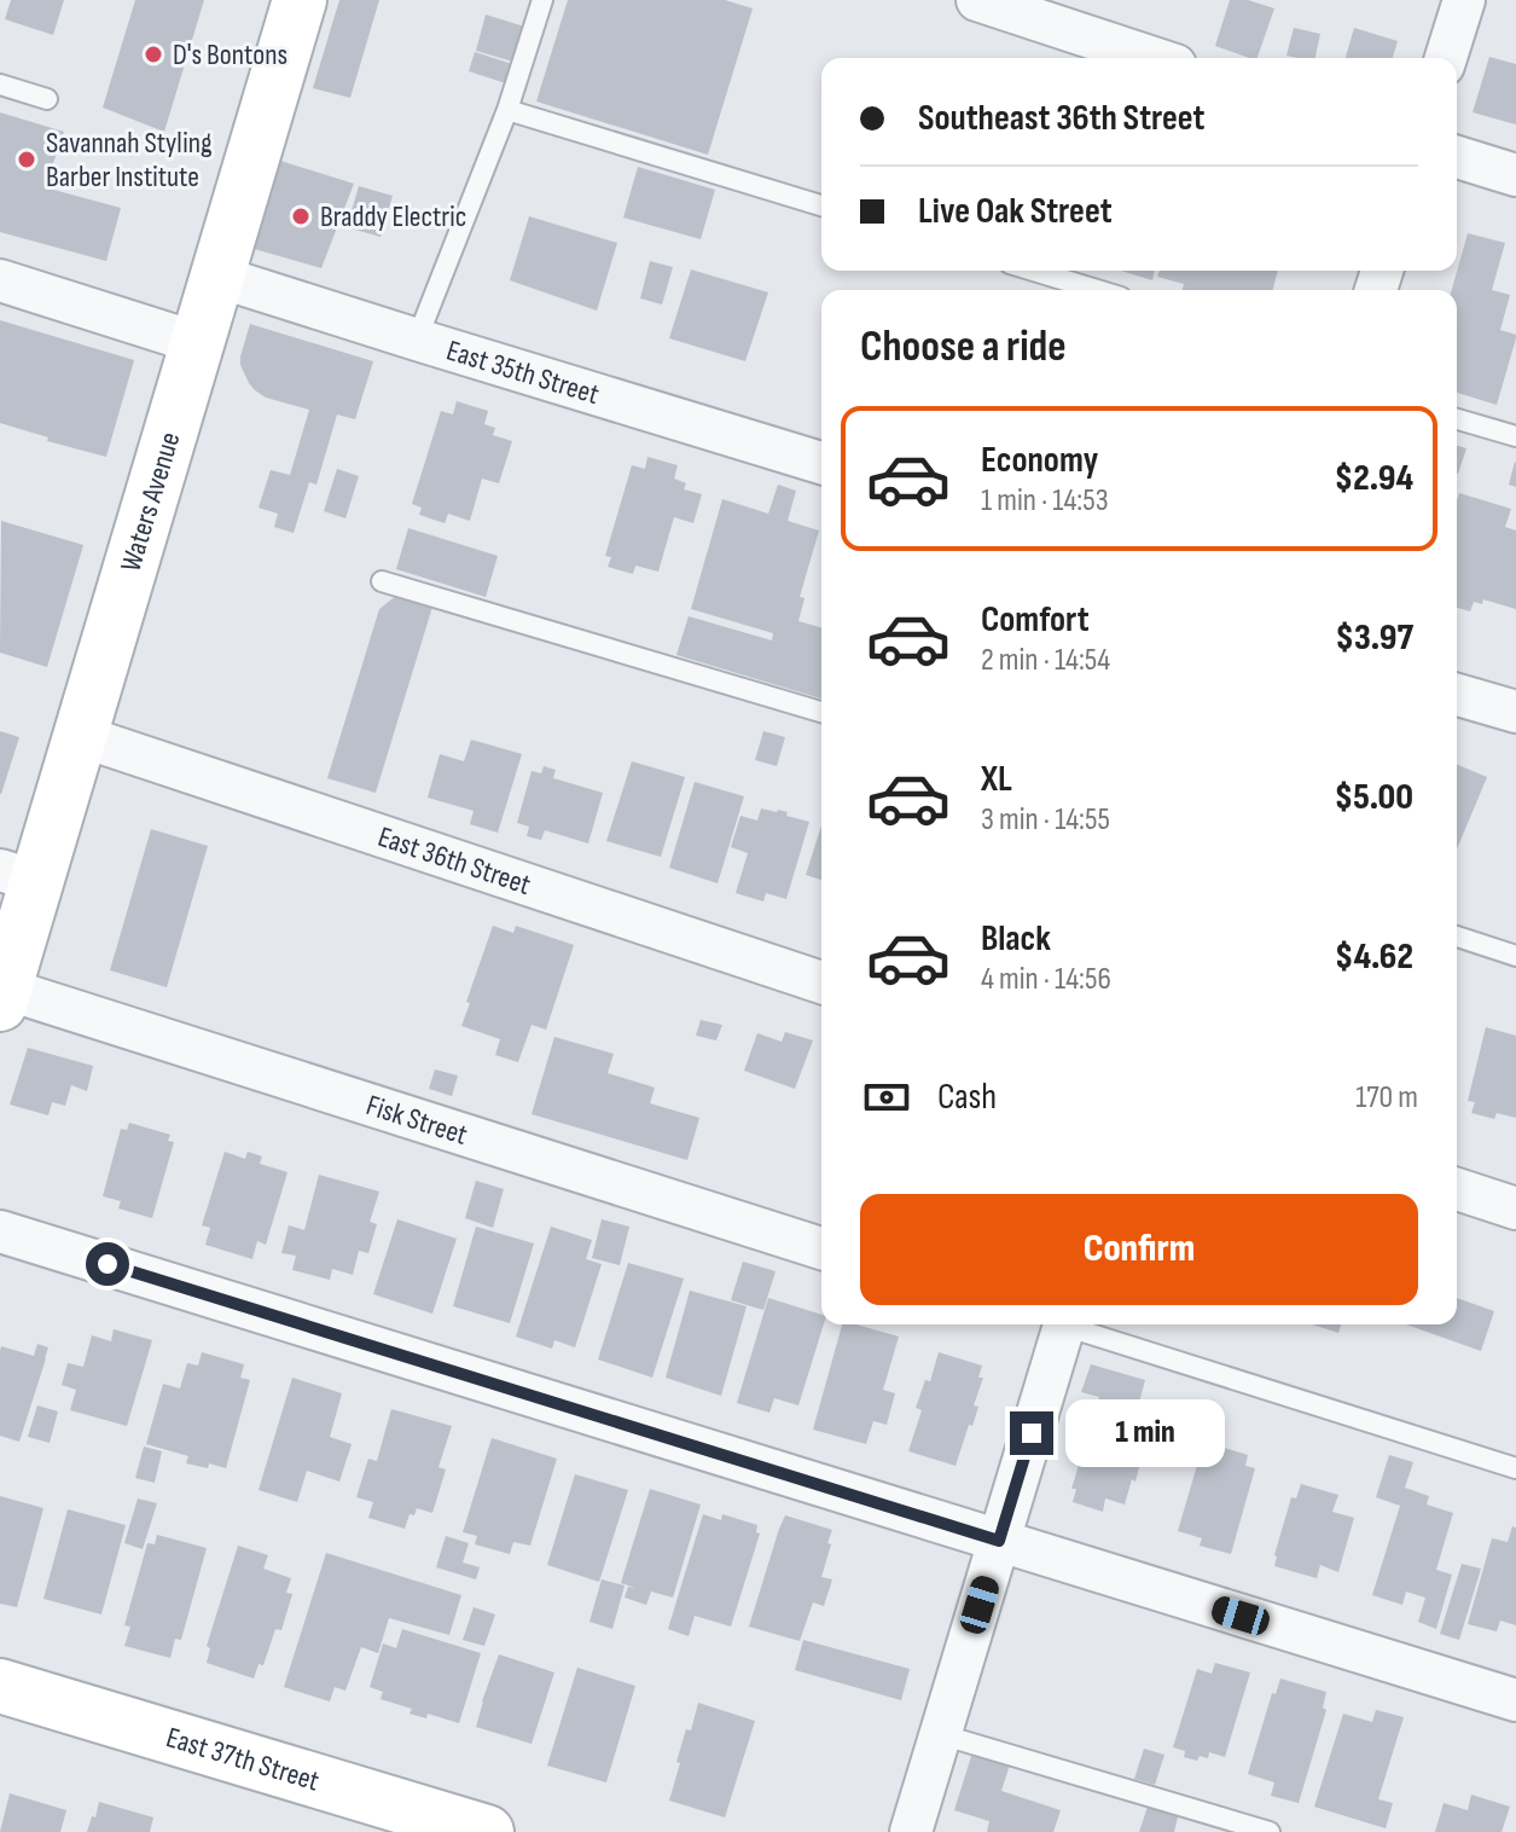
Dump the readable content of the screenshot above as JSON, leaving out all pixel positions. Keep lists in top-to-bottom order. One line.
{"streets":{"main road":["Waters Avenue","East 37th Street"],"street":["East 35th Street","East 36th Street","Fisk Street"]},"crossings":[["East 35th Street","Waters Avenue"],["Waters Avenue","East 36th Street"],["Waters Avenue","Fisk Street"]],"places":["D's Bontons","Savannah Styling Barber Institute","Braddy Electric"],"page":{"banner":["Southeast 36th Street","Live Oak Street"],"heading":"Choose a ride","list":[{"name":"Economy","note":"1 min · 14:53","value":"$2.94"},{"name":"Comfort","note":"2 min · 14:54","value":"$3.97"},{"name":"XL","note":"3 min · 14:55","value":"$5.00"},{"name":"Black","note":"4 min · 14:56","value":"$4.62"}],"pay":["Cash","170 m"],"buttons":"Confirm","bubble":"1 min"}}
